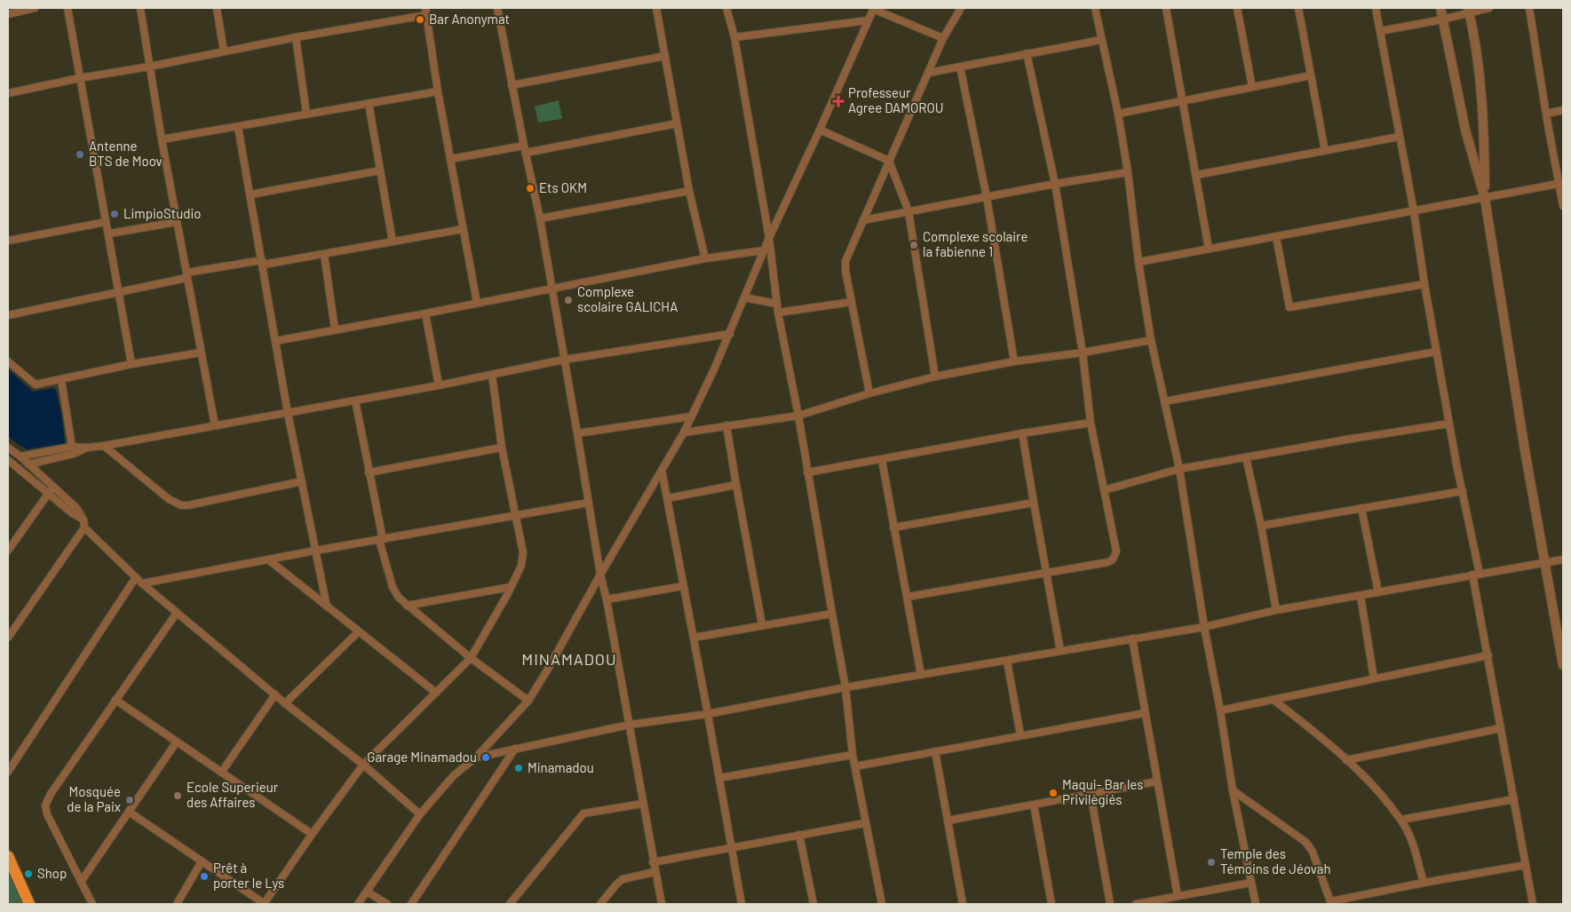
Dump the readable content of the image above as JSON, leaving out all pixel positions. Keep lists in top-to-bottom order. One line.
{"districts":["MINAMADOU"],"places":{"other":["Bar Anonymat","Antenne BTS de Moov","Ets OKM","LimpioStudio","Complexe scolaire la fabienne 1","Complexe scolaire GALICHA","Garage Minamadou","Minamadou","Maqui- Bar les Privilègiés","Ecole Superieur des Affaires","Mosquée de la Paix","Temple des Témoins de Jéovah","Shop","Prêt à porter le Lys"],"health":["Professeur Agree DAMOROU"]}}
